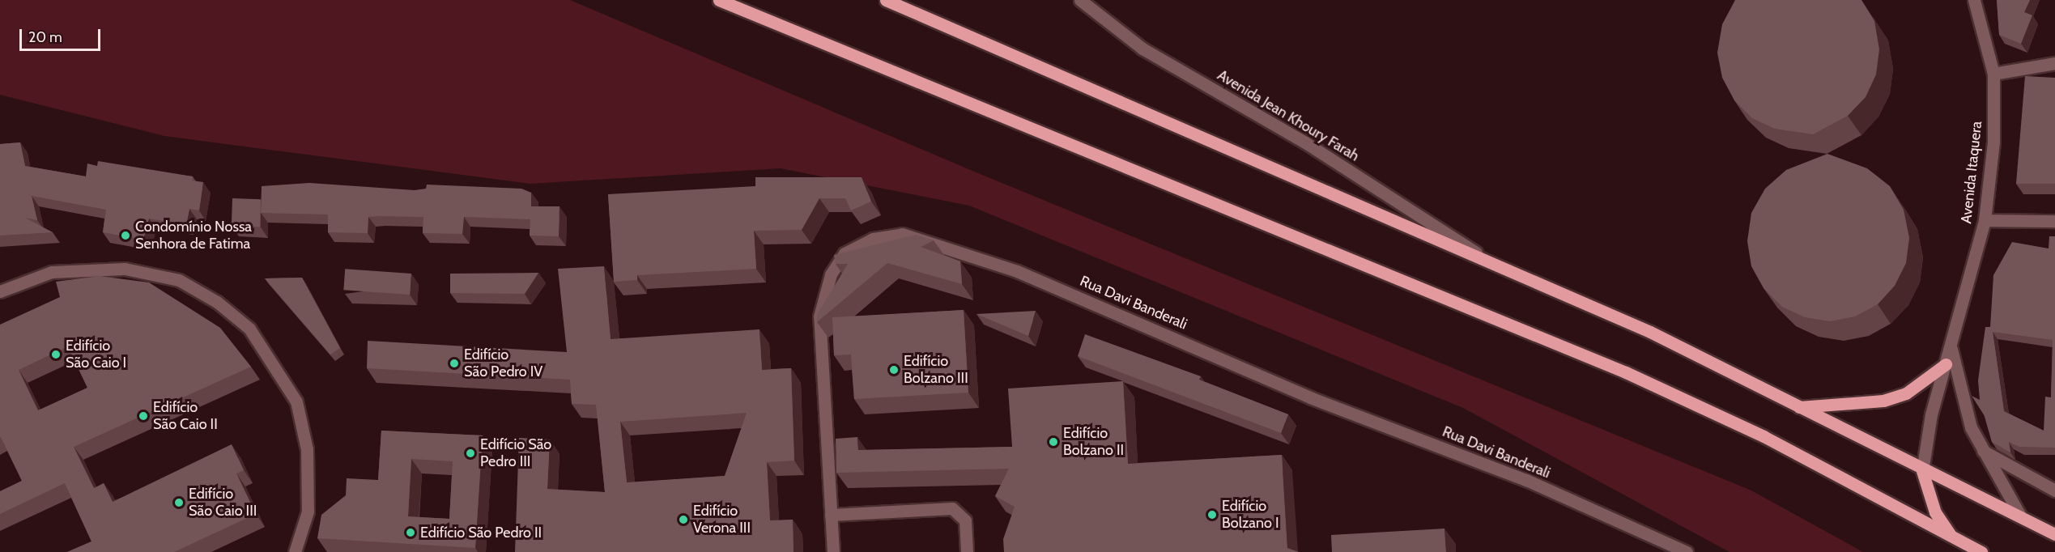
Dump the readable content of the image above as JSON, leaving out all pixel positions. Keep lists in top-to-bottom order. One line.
{"streets":{"street":["Avenida Jean Khoury Farah","Avenida Itaquera","Rua Davi Banderali"]},"places":["Condomínio Nossa Senhora de Fatima","Edifício São Caio I","Edifício São Pedro IV","Edifício Bolzano III","Edifício São Caio II","Edifício Bolzano II","Edifício São Pedro III","Edifício São Caio III","Edifício Bolzano I","Edifício Verona III","Edifício São Pedro II"],"scale_bar":"20 m"}
